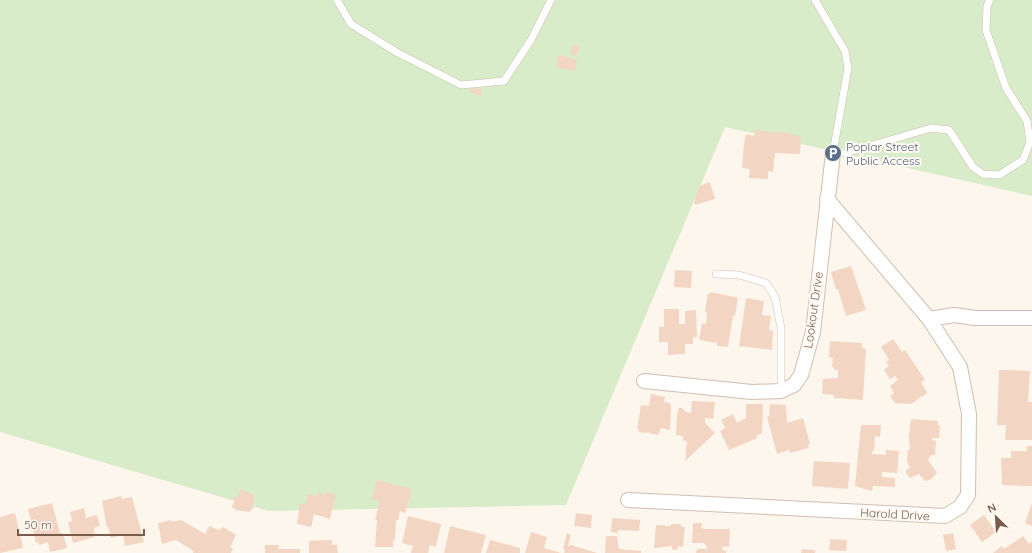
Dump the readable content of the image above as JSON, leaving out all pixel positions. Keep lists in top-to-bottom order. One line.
{"streets":{"street":["Lookout Drive","Harold Drive"]},"crossings":[["Lookout Drive","Harold Drive"]],"places":{"parking":["Poplar Street Public Access"]},"scale_bar":"50 m","north":"top left"}
